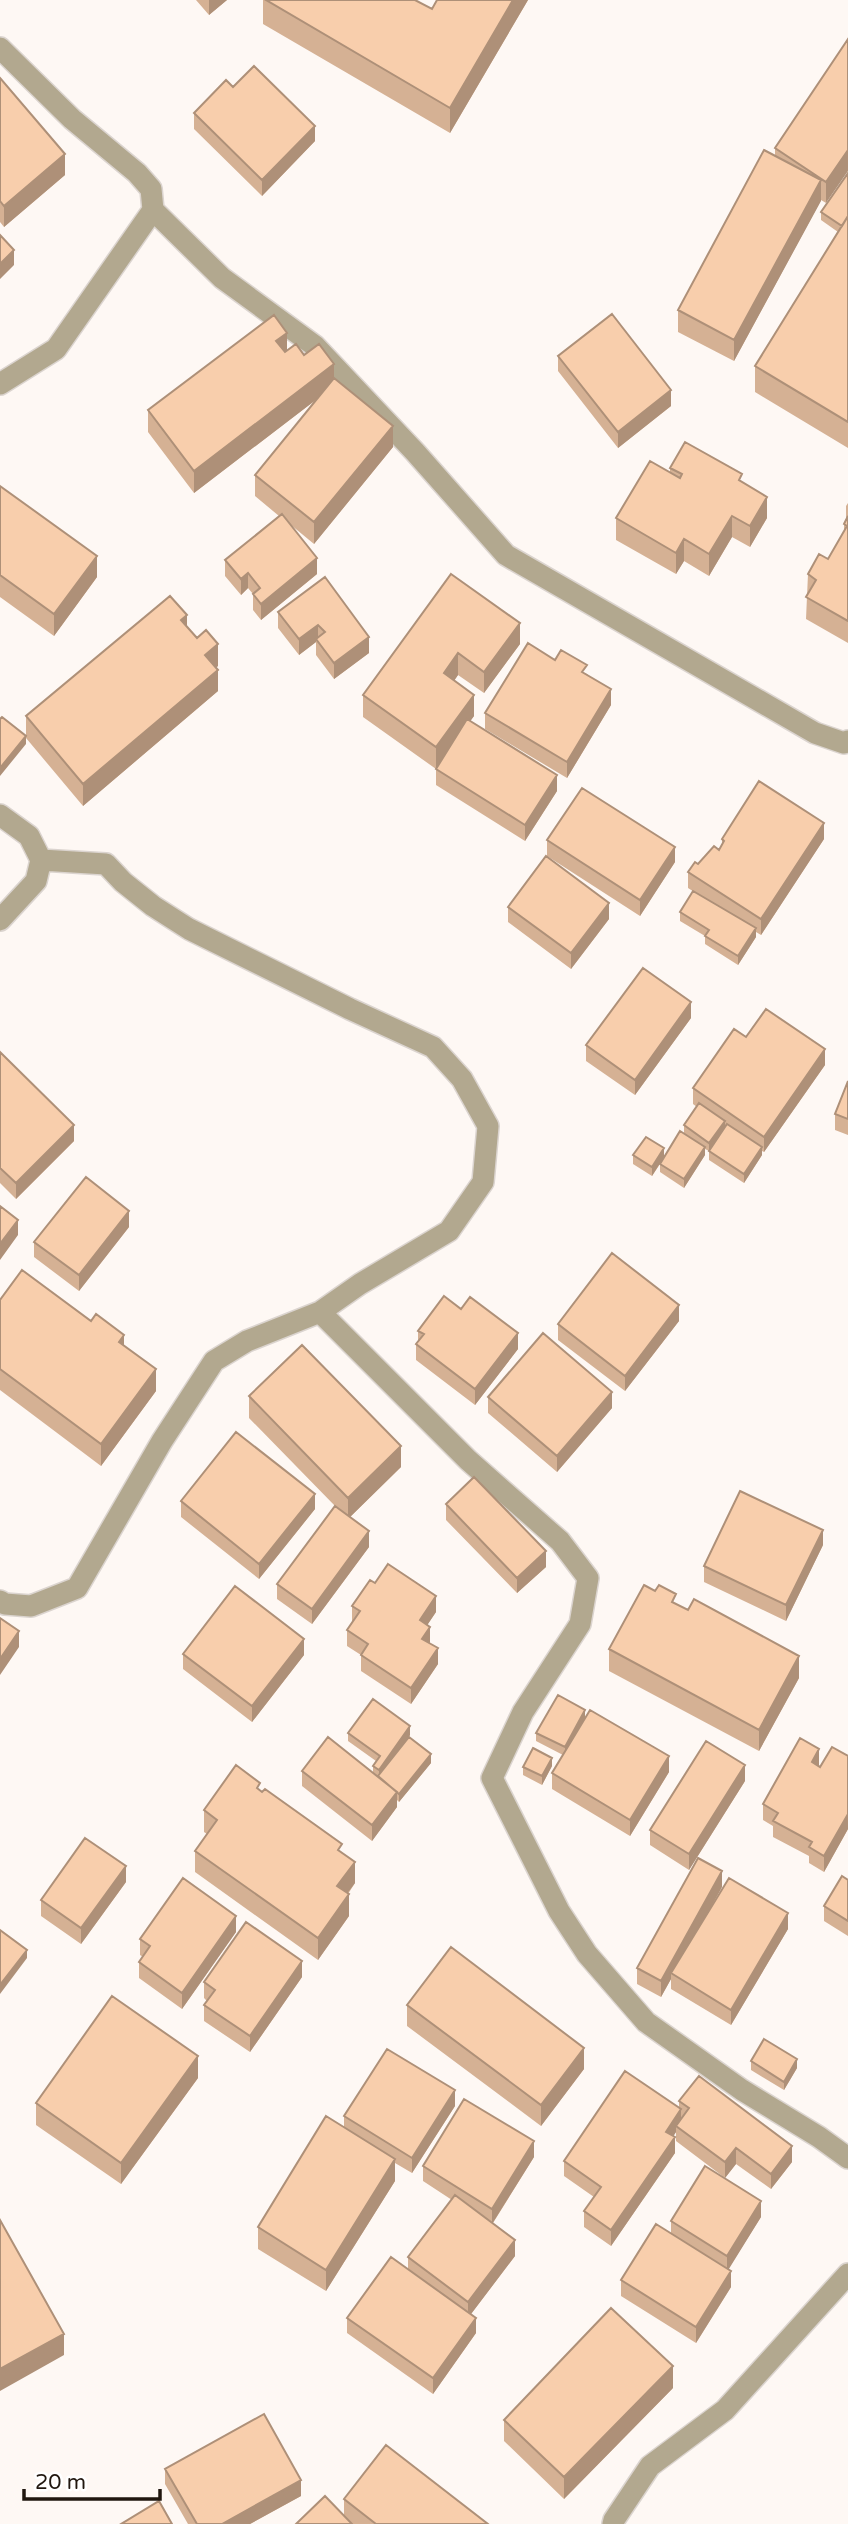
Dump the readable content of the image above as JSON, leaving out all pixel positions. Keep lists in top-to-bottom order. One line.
{"scale_bar":"20 m"}
